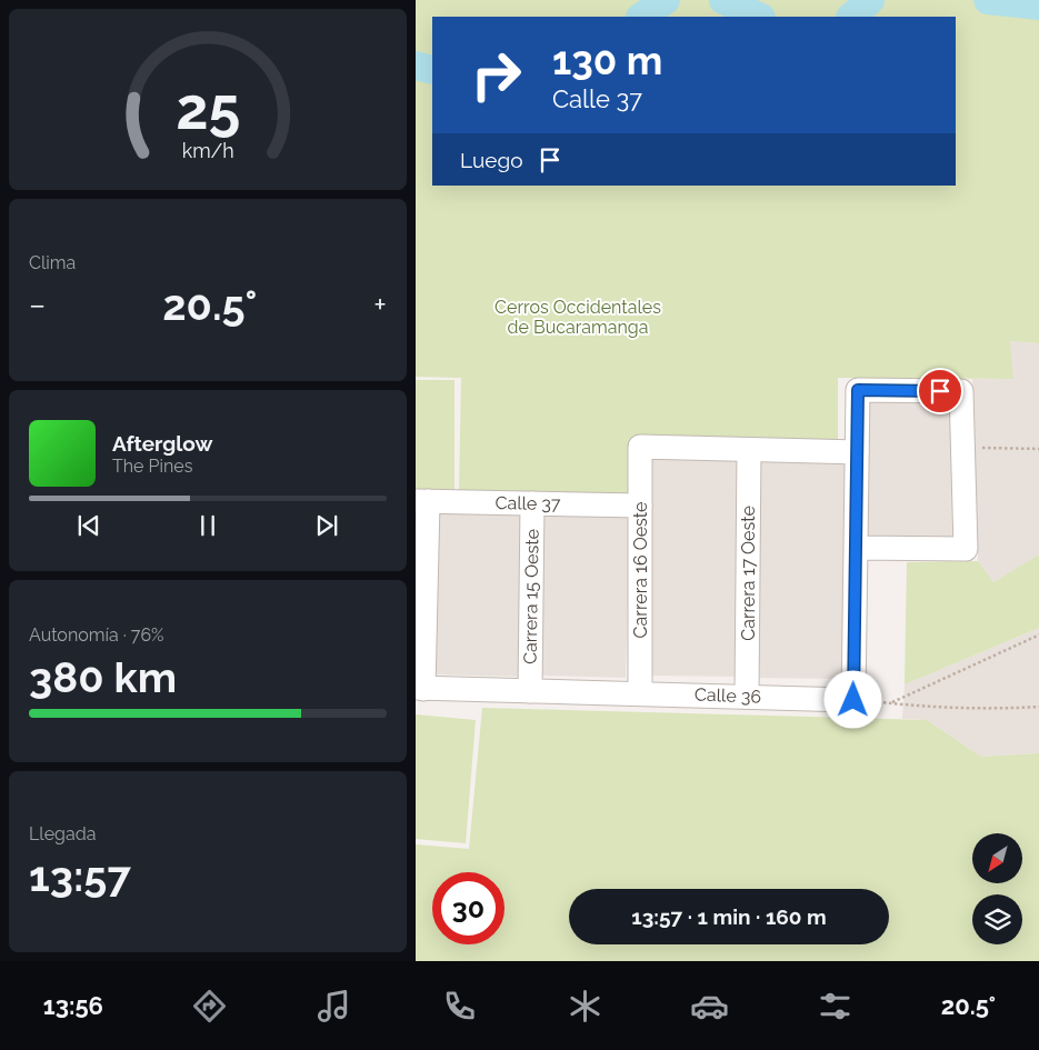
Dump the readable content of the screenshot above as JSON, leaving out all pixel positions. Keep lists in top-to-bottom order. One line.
{"streets":{"street":["Calle 37","Carrera 16 Oeste","Carrera 17 Oeste","Carrera 15 Oeste","Calle 36"]},"crossings":[["Calle 37","Carrera 16 Oeste"],["Calle 37","Carrera 15 Oeste"],["Carrera 16 Oeste","Carrera 17 Oeste"],["Carrera 16 Oeste","Calle 36"],["Carrera 17 Oeste","Calle 36"],["Carrera 15 Oeste","Calle 36"]],"parks":["Cerros Occidentales de Bucaramanga"],"north":"bottom left","page":{"turn":["130 m","Calle 37"],"then":"Luego","tile":["Clima",["Autonomía · 76%","380 km"],["Llegada","13:57"]],"heat":["−","20.5°","+"],"song":["Afterglow","The Pines"],"limit":"30","trip":"13:57 · 1 min · 160 m","tabs":["13:56","20.5°"],"gauge":["25","km/h"]}}
